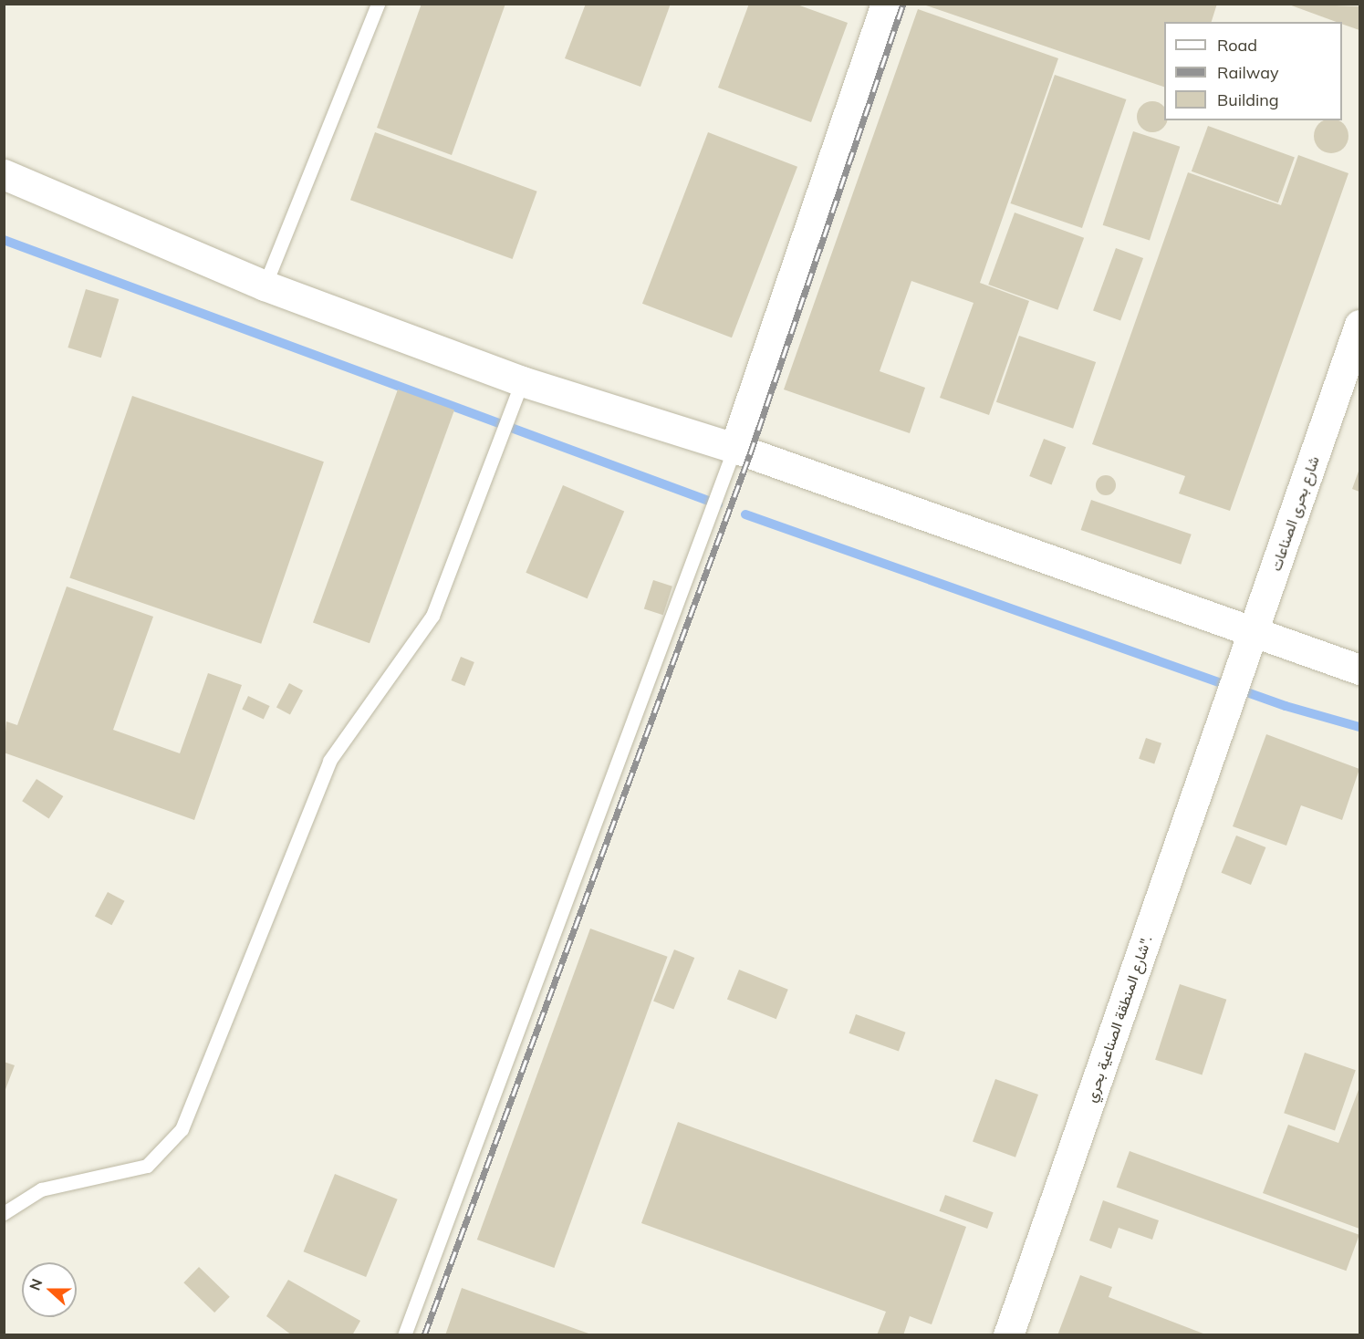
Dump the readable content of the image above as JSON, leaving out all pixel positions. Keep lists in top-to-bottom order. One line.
{"streets":{"street":["شارع بحرى الصناعات","شارع المنطقة الصناعية بحري\"."]},"crossings":[["شارع بحرى الصناعات","شارع المنطقة الصناعية بحري\"."]],"legend":["Road","Railway","Building"],"north":"left"}
